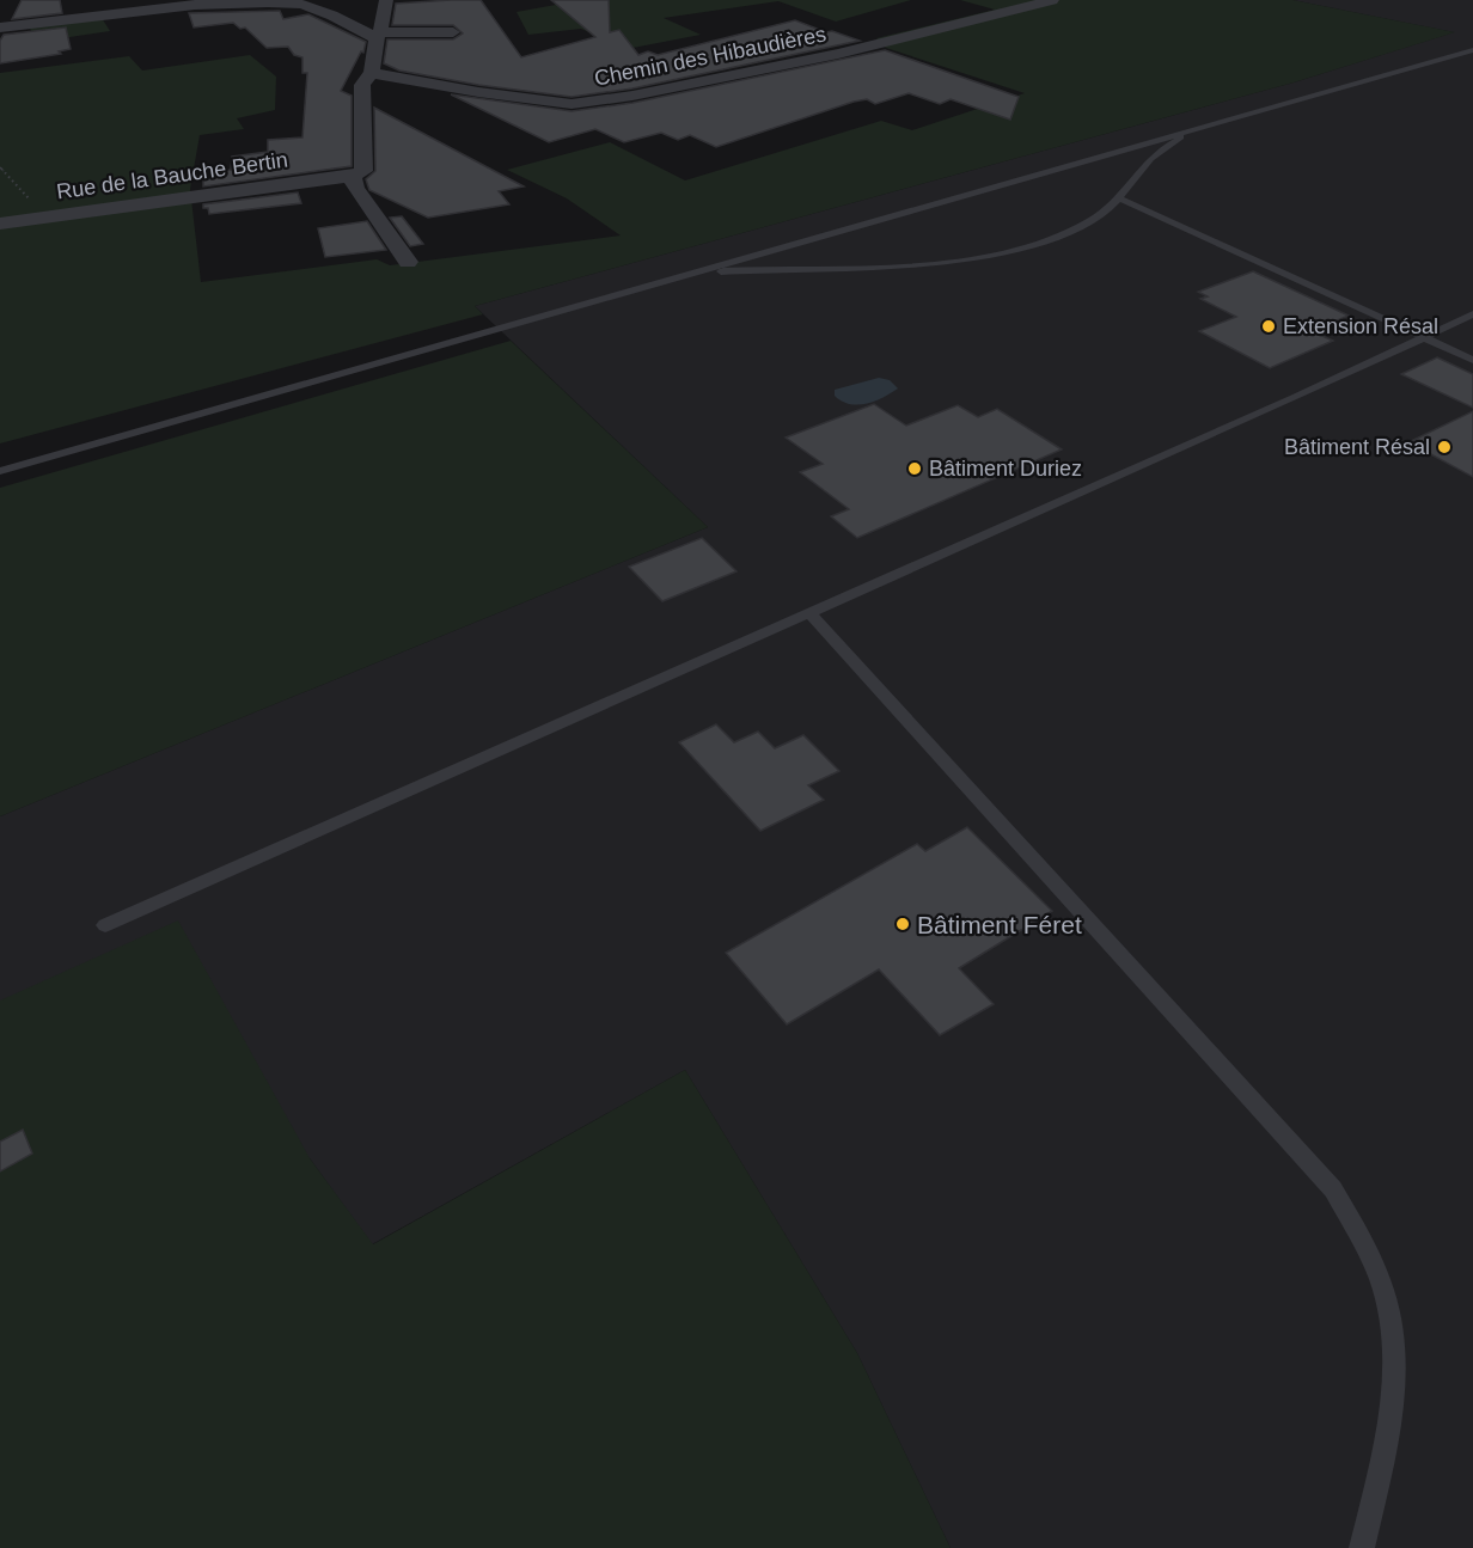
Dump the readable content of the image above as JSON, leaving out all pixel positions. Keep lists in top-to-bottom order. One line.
{"streets":{"street":["Chemin des Hibaudières","Rue de la Bauche Bertin"]},"places":["Extension Résal","Bâtiment Résal","Bâtiment Duriez","Bâtiment Féret"]}
